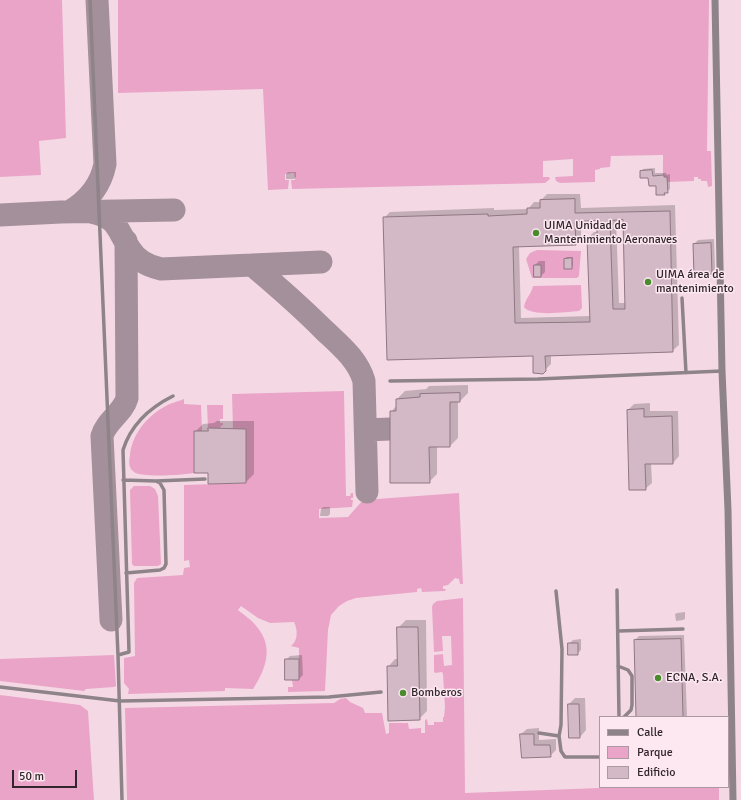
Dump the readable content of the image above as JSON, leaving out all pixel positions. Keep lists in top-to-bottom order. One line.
{"places":["UIMA Unidad de Mantenimiento Aeronaves","UIMA área de mantenimiento","ECNA, S.A.","Bomberos"],"legend":["Calle","Parque","Edificio"],"scale_bar":"50 m"}
